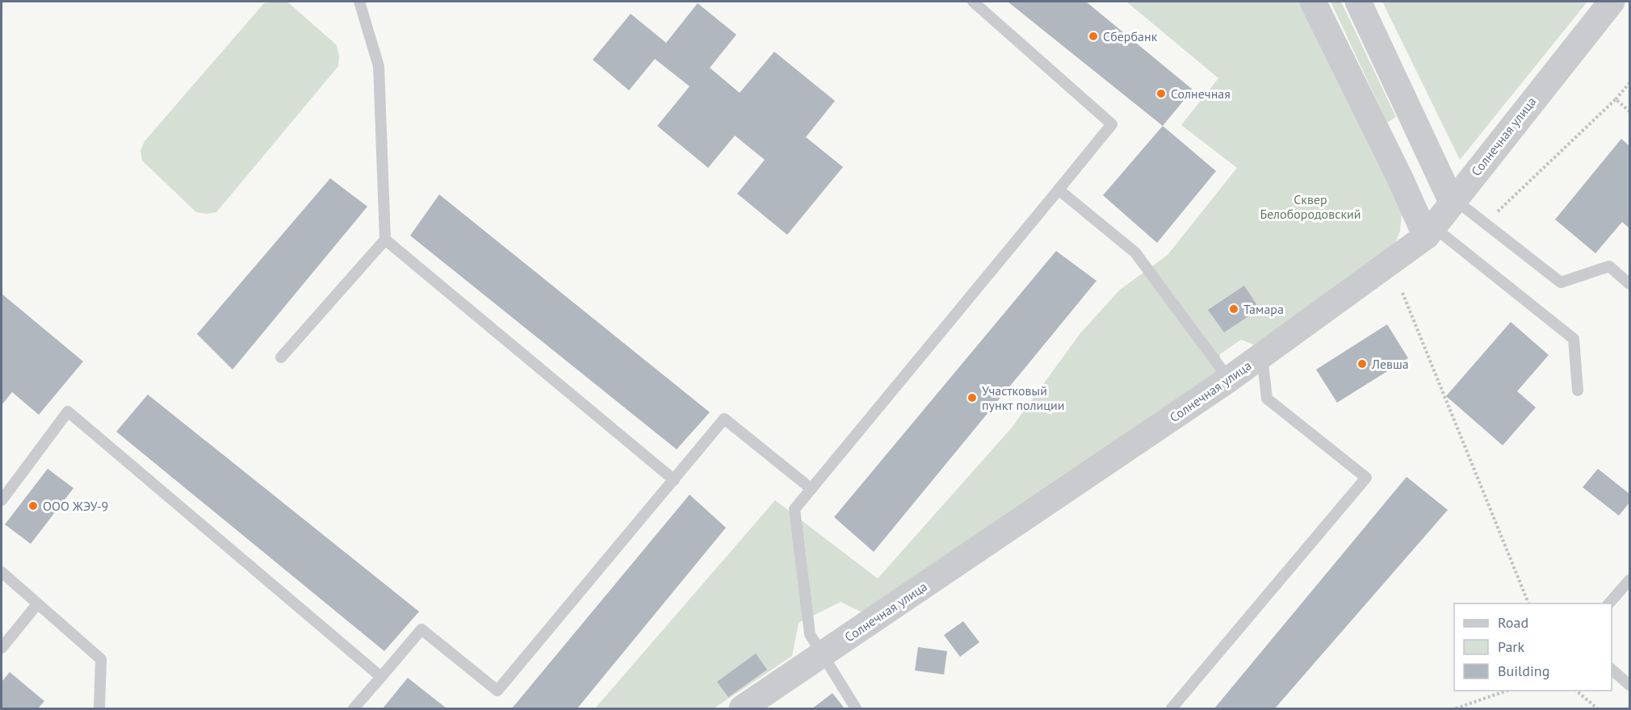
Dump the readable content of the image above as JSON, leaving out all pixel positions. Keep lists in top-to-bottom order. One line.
{"streets":{"street":["Солнечная улица"]},"parks":["Сквер Белобородовский"],"places":["Сбербанк","Солнечная","Тамара","Левша","Участковый пункт полиции","ООО ЖЭУ-9"],"legend":["Road","Park","Building"]}
